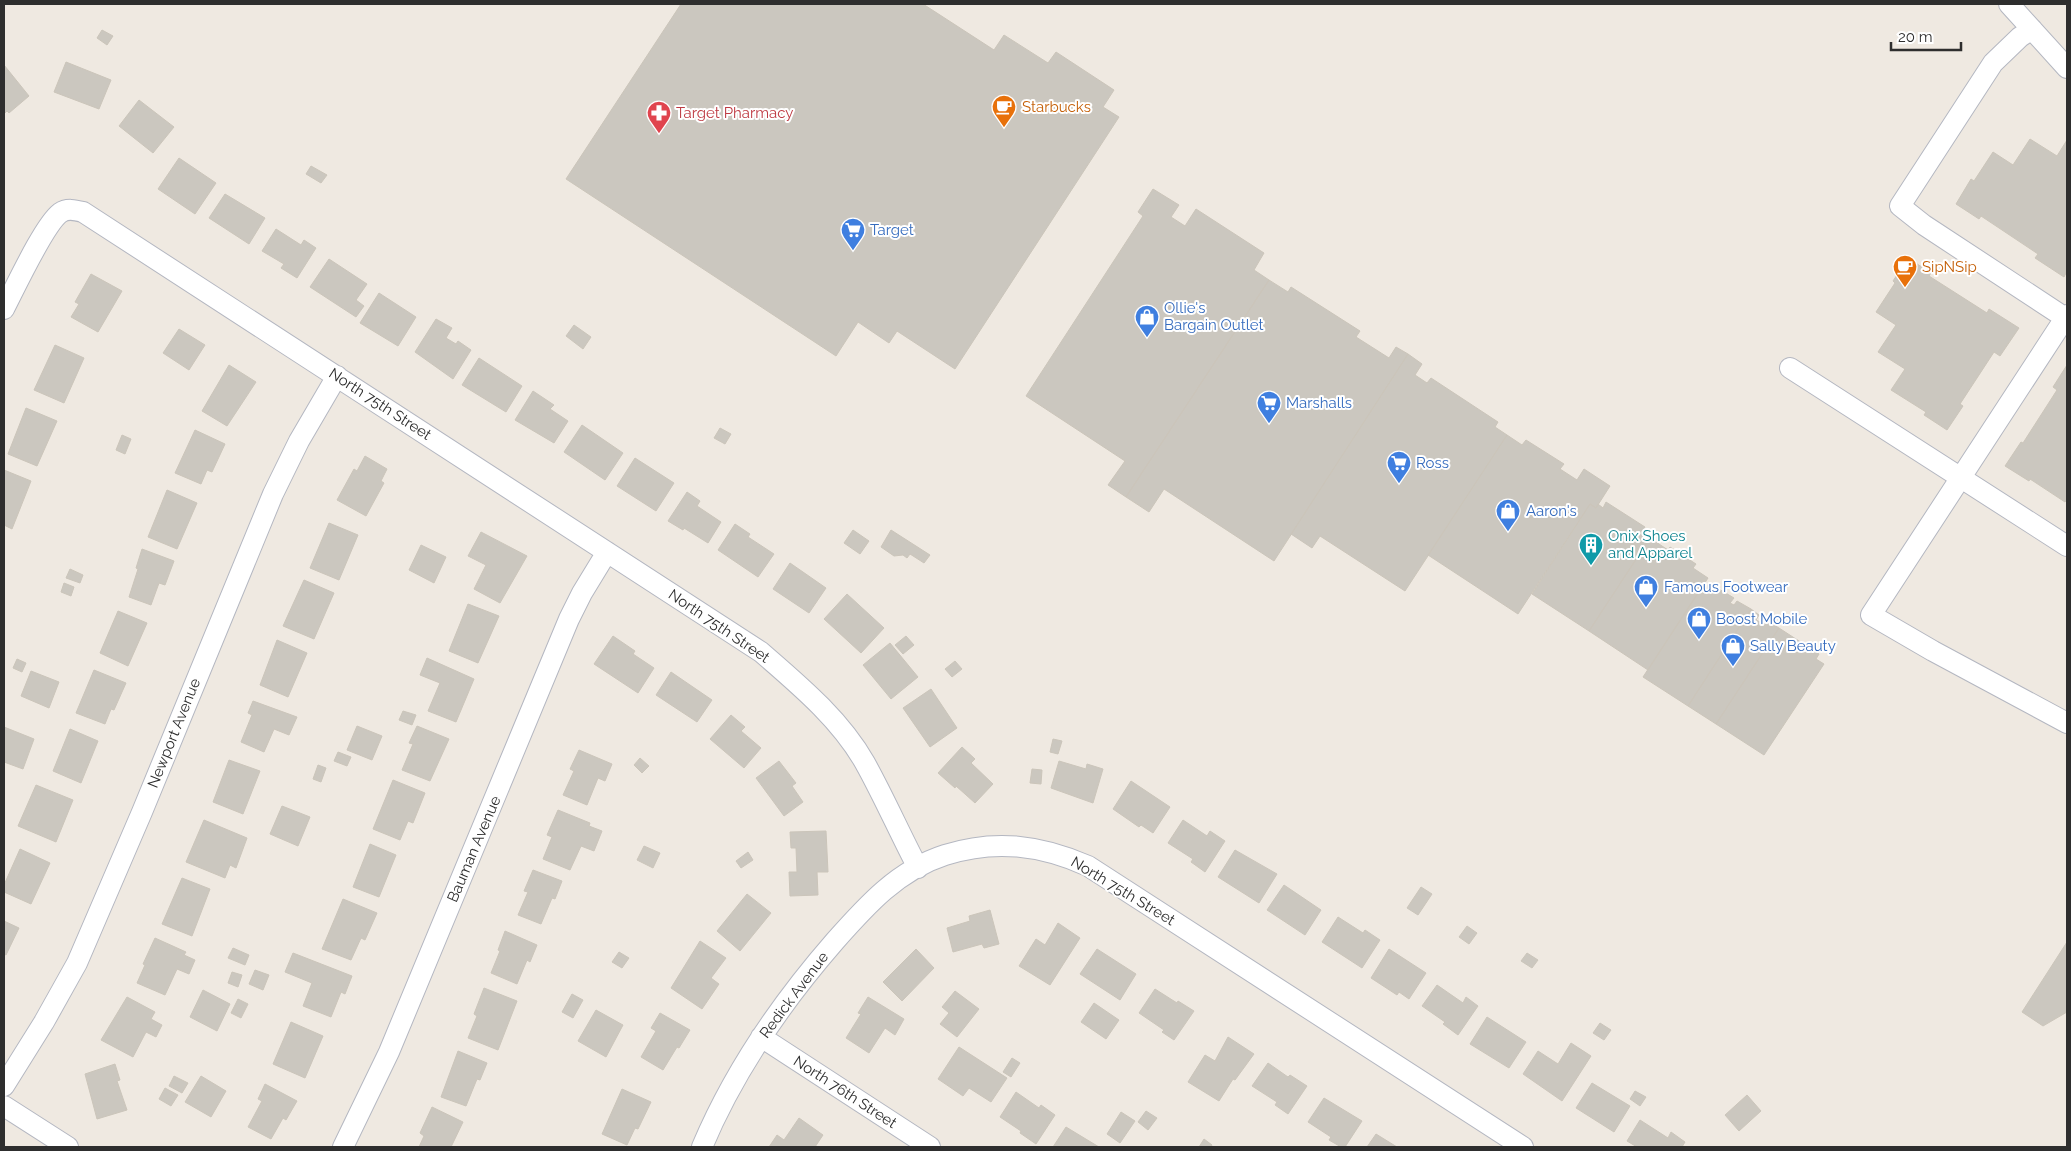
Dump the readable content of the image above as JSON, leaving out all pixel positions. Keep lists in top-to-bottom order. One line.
{"streets":{"street":["North 75th Street","Newport Avenue","Bauman Avenue","Redick Avenue","North 76th Street"]},"crossings":[["North 75th Street","Newport Avenue"],["North 75th Street","Bauman Avenue"],["North 75th Street","Redick Avenue"],["Redick Avenue","North 76th Street"]],"places":{"cafe":["Starbucks","SipNSip"],"pharmacy":["Target Pharmacy"],"supermarket":["Target","Marshalls","Ross"],"shop":["Ollie's Bargain Outlet","Aaron's","Famous Footwear","Boost Mobile","Sally Beauty"],"building":["Onix Shoes and Apparel"]},"scale_bar":"20 m"}
